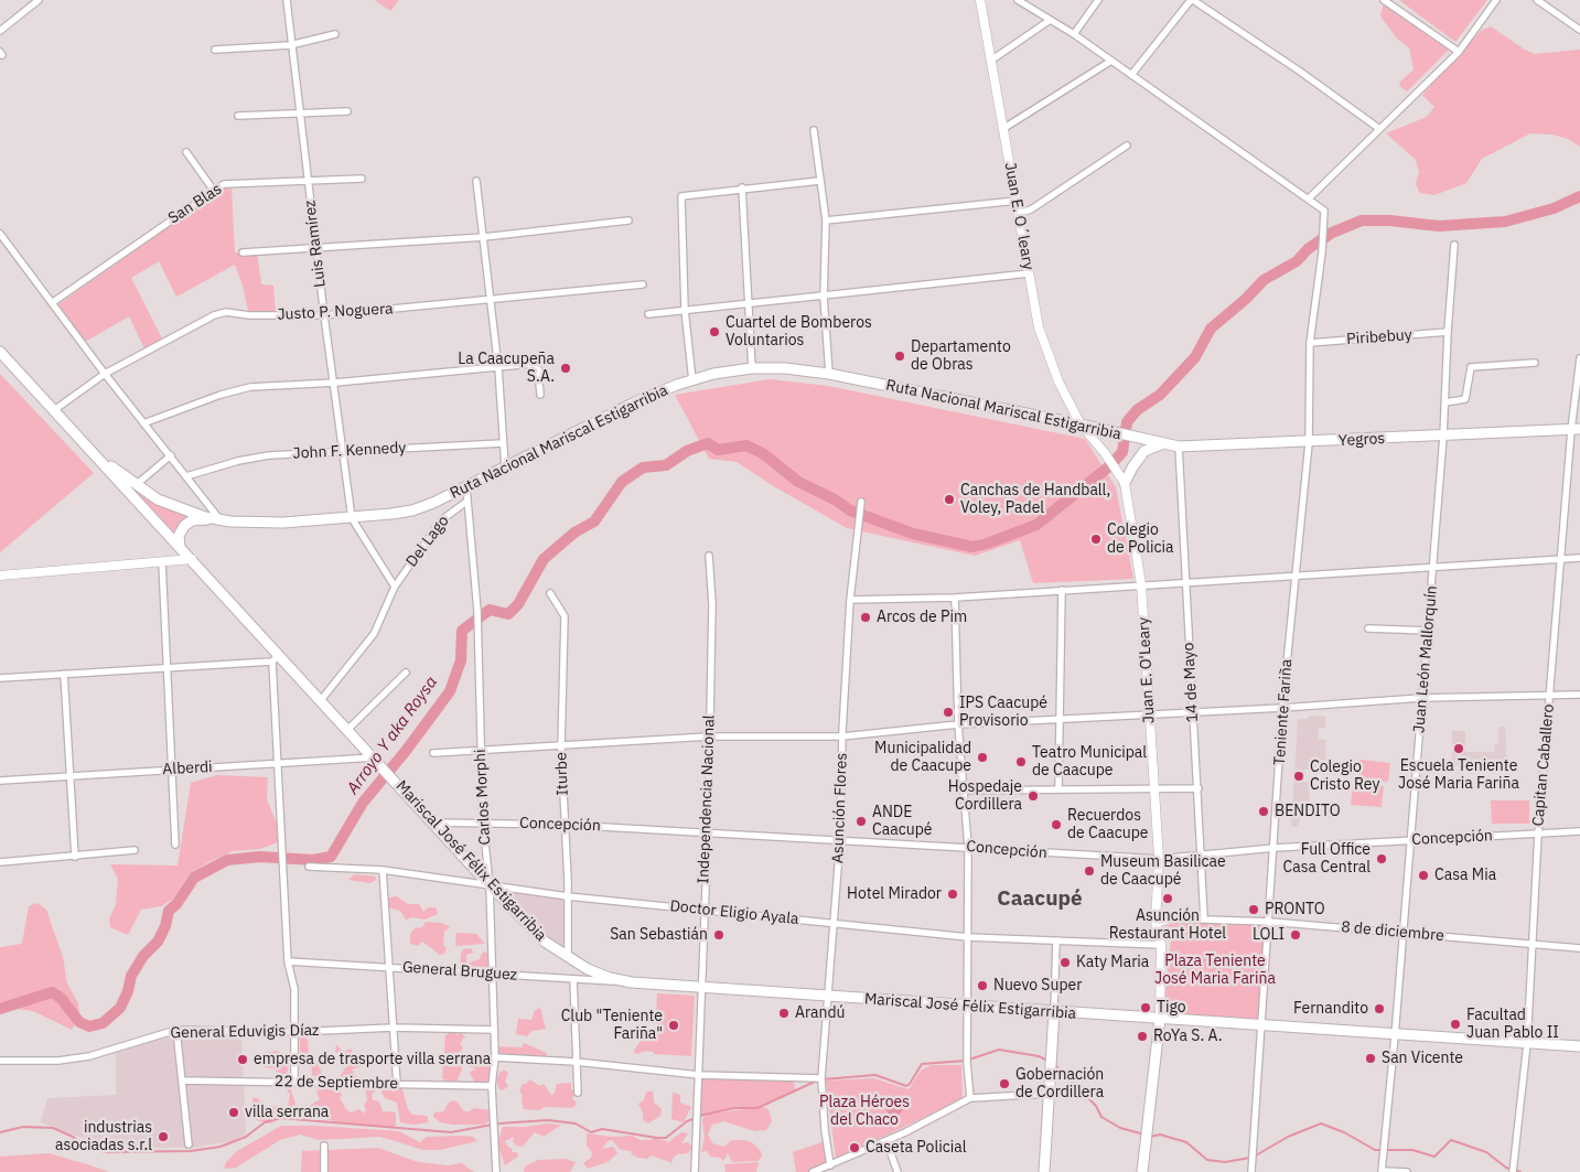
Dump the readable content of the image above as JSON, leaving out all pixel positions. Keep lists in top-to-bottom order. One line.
{"streets":{"main road":["Ruta Nacional Mariscal Estigarribia","Yegros","Juan E. O'Leary","Mariscal José Félix Estigarribia"],"street":["San Blas","Juan E. O´leary","Luis Ramírez","Justo P. Noguera","Piribebuy","John F. Kennedy","Del Lago","Juan León Mallorquín","14 de Mayo","Teniente Fariña","Capitan Caballero","Alberdi","Iturbe","Carlos Morphi","Independencia Nacional","Asunción Flores","Concepción","Doctor Eligio Ayala","8 de diciembre","General Bruguez","General Eduvigis Díaz","22 de Septiembre"]},"crossings":[["San Blas","Luis Ramírez"],["Juan E. O´leary","Ruta Nacional Mariscal Estigarribia"],["Juan E. O´leary","Juan E. O'Leary"],["Luis Ramírez","Justo P. Noguera"],["Luis Ramírez","Ruta Nacional Mariscal Estigarribia"],["Luis Ramírez","John F. Kennedy"],["Justo P. Noguera","Ruta Nacional Mariscal Estigarribia"],["Piribebuy","Juan León Mallorquín"],["Piribebuy","Teniente Fariña"],["Ruta Nacional Mariscal Estigarribia","Yegros"],["Ruta Nacional Mariscal Estigarribia","Juan E. O'Leary"],["Ruta Nacional Mariscal Estigarribia","Carlos Morphi"],["Ruta Nacional Mariscal Estigarribia","Mariscal José Félix Estigarribia"],["Yegros","Juan León Mallorquín"],["Yegros","14 de Mayo"],["Yegros","Teniente Fariña"],["Yegros","Capitan Caballero"],["Del Lago","Carlos Morphi"],["Del Lago","Mariscal José Félix Estigarribia"],["Juan León Mallorquín","Concepción"],["Juan León Mallorquín","Mariscal José Félix Estigarribia"],["Juan León Mallorquín","8 de diciembre"],["Juan E. O'Leary","Concepción"],["Juan E. O'Leary","Mariscal José Félix Estigarribia"],["Juan E. O'Leary","Doctor Eligio Ayala"],["14 de Mayo","Concepción"],["14 de Mayo","8 de diciembre"],["Teniente Fariña","Concepción"],["Teniente Fariña","Mariscal José Félix Estigarribia"],["Teniente Fariña","8 de diciembre"],["Capitan Caballero","Concepción"],["Capitan Caballero","Mariscal José Félix Estigarribia"],["Capitan Caballero","8 de diciembre"],["Alberdi","Mariscal José Félix Estigarribia"],["Iturbe","Concepción"],["Iturbe","Mariscal José Félix Estigarribia"],["Iturbe","Doctor Eligio Ayala"],["Carlos Morphi","Concepción"],["Carlos Morphi","Mariscal José Félix Estigarribia"],["Carlos Morphi","Doctor Eligio Ayala"],["Carlos Morphi","General Bruguez"],["Carlos Morphi","General Eduvigis Díaz"],["Carlos Morphi","22 de Septiembre"],["Independencia Nacional","Concepción"],["Independencia Nacional","Mariscal José Félix Estigarribia"],["Independencia Nacional","Doctor Eligio Ayala"],["Asunción Flores","Concepción"],["Asunción Flores","Mariscal José Félix Estigarribia"],["Asunción Flores","Doctor Eligio Ayala"],["Concepción","Mariscal José Félix Estigarribia"],["Mariscal José Félix Estigarribia","Doctor Eligio Ayala"],["Mariscal José Félix Estigarribia","General Bruguez"]],"districts":["Caacupé"],"water":["Arroyo Y aka Roysa"],"parks":["Plaza Teniente José Maria Fariña","Plaza Héroes del Chaco"],"places":["Cuartel de Bomberos Voluntarios","Departamento de Obras","La Caacupeña S.A.","Canchas de Handball, Voley, Padel","Colegio de Policia","Arcos de Pim","IPS Caacupé Provisorio","Escuela Teniente José Maria Fariña","Municipalidad de Caacupe","Teatro Municipal de Caacupe","Colegio Cristo Rey","Hospedaje Cordillera","BENDITO","ANDE Caacupé","Recuerdos de Caacupe","Full Office Casa Central","Museum Basilicae de Caacupé","Casa Mia","Hotel Mirador","Asunción Restaurant Hotel","PRONTO","San Sebastián","LOLI","Katy Maria","Nuevo Super","Tigo","Fernandito","Arandú","Facultad Juan Pablo II","Club \"Teniente Fariña\"","RoYa S. A.","San Vicente","empresa de trasporte villa serrana","Gobernación de Cordillera","villa serrana","industrias asociadas s.r.l","Caseta Policial"]}
